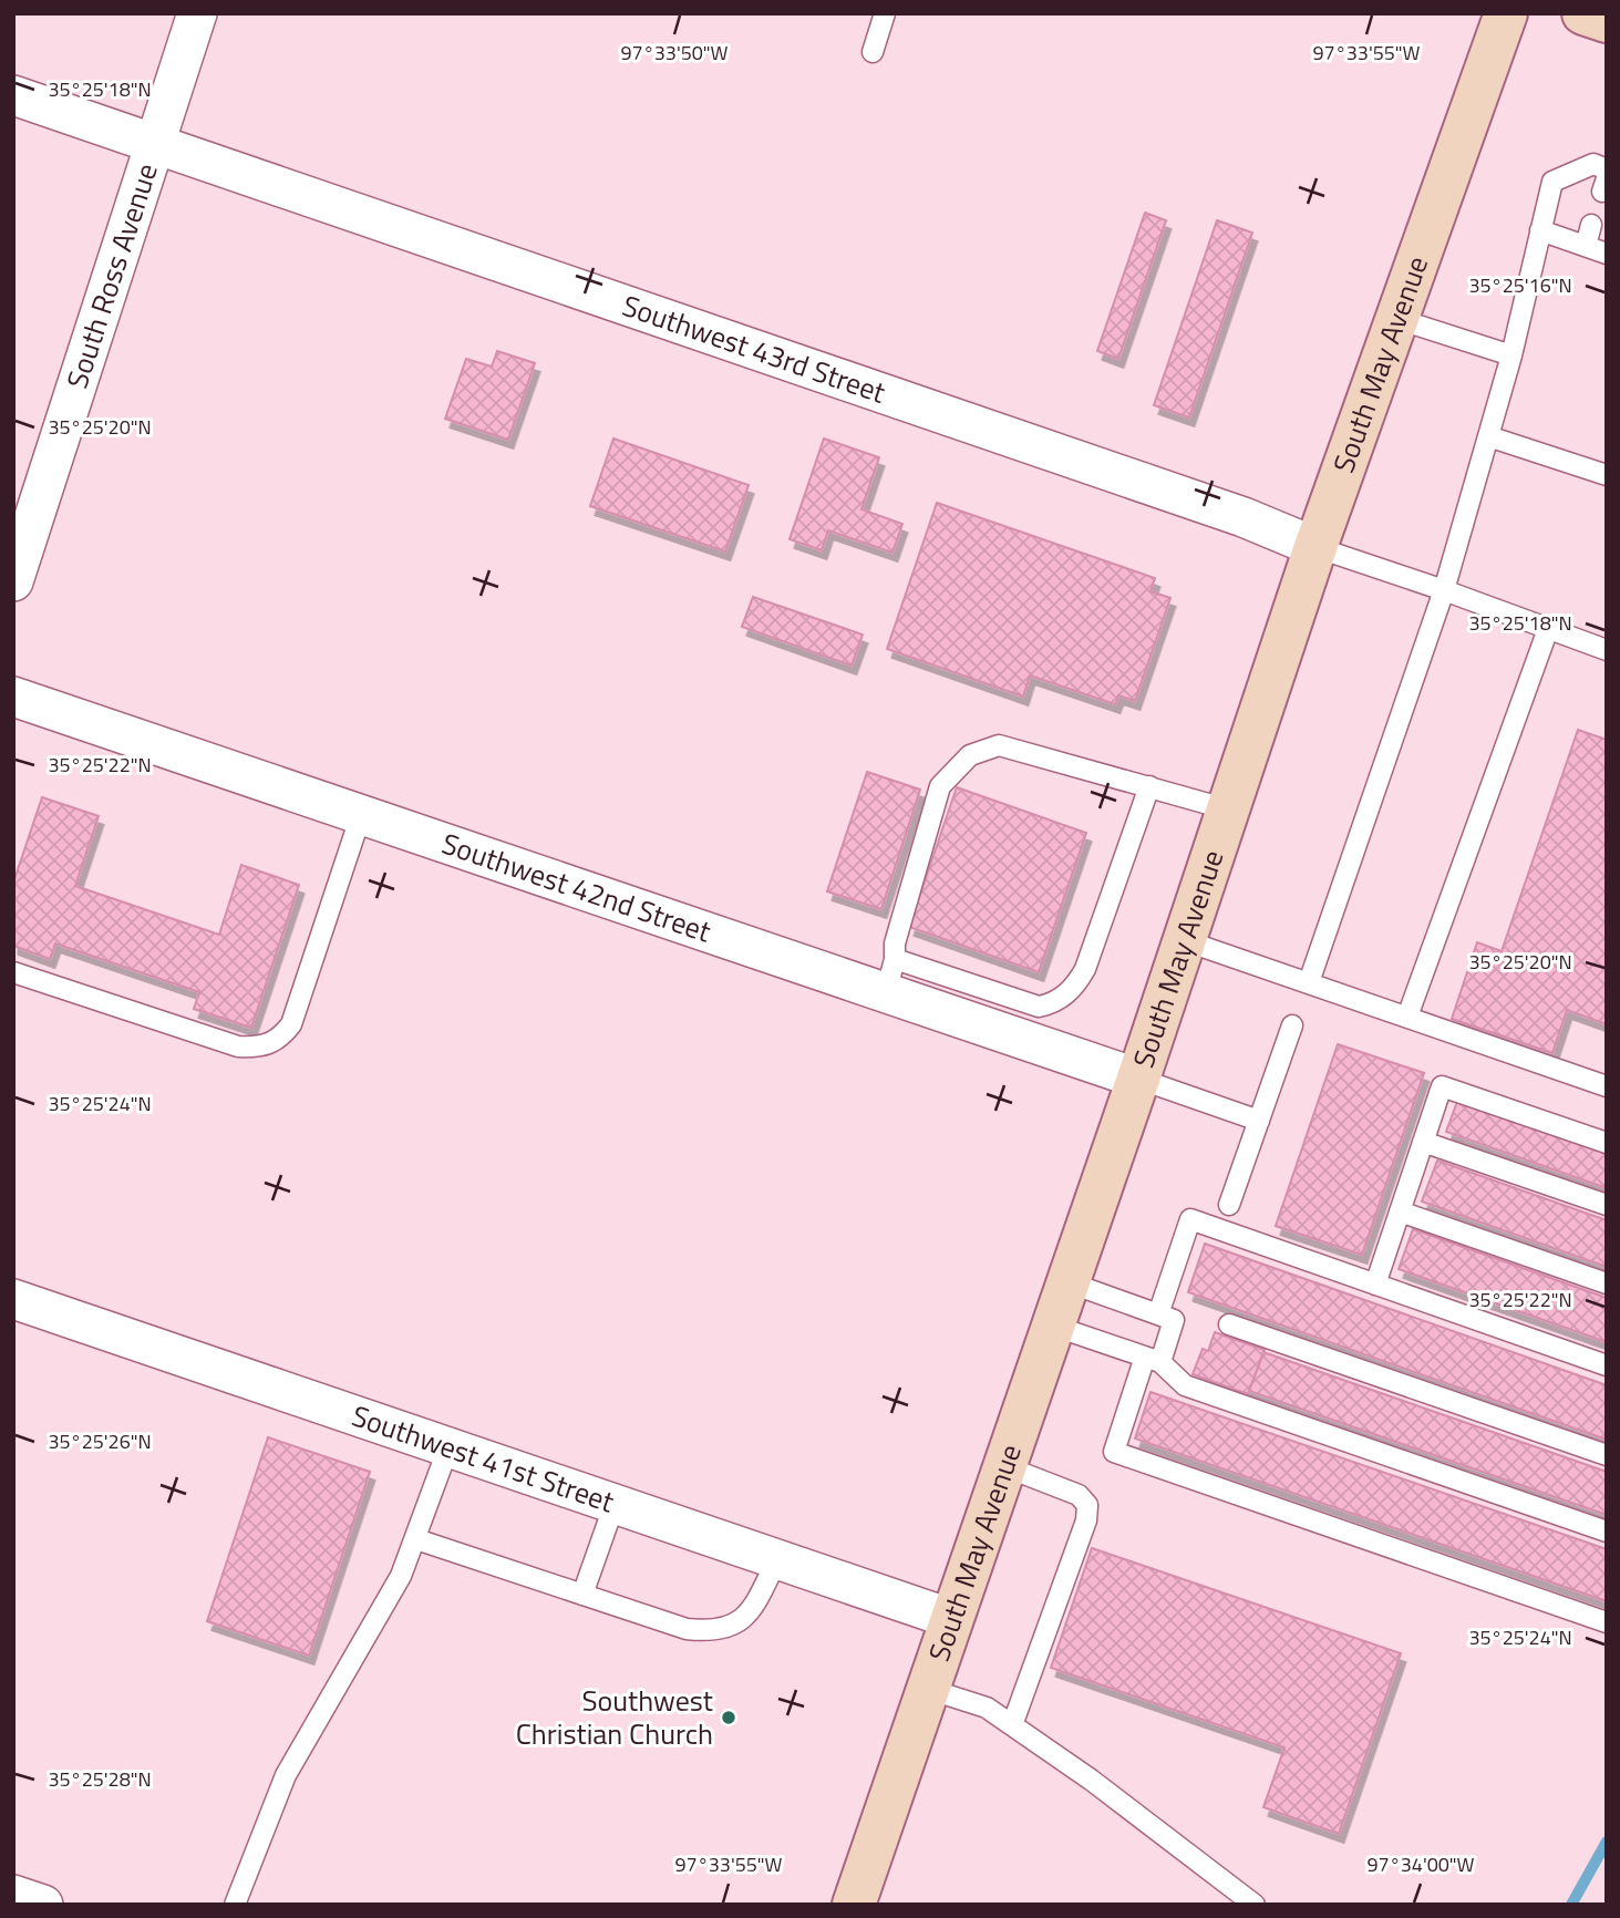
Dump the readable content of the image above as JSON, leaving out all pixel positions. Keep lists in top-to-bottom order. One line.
{"streets":{"main road":["South May Avenue"],"street":["South Ross Avenue","Southwest 43rd Street","Southwest 42nd Street","Southwest 41st Street"]},"crossings":[["South Ross Avenue","Southwest 43rd Street"],["Southwest 43rd Street","South May Avenue"],["South May Avenue","Southwest 42nd Street"],["South May Avenue","Southwest 41st Street"]],"places":["Southwest Christian Church"],"coordinates":["97°33'50\"W","97°33'55\"W","35°25'18\"N","35°25'16\"N","35°25'20\"N","35°25'22\"N","35°25'24\"N","35°25'26\"N","35°25'28\"N","97°34'00\"W"]}
